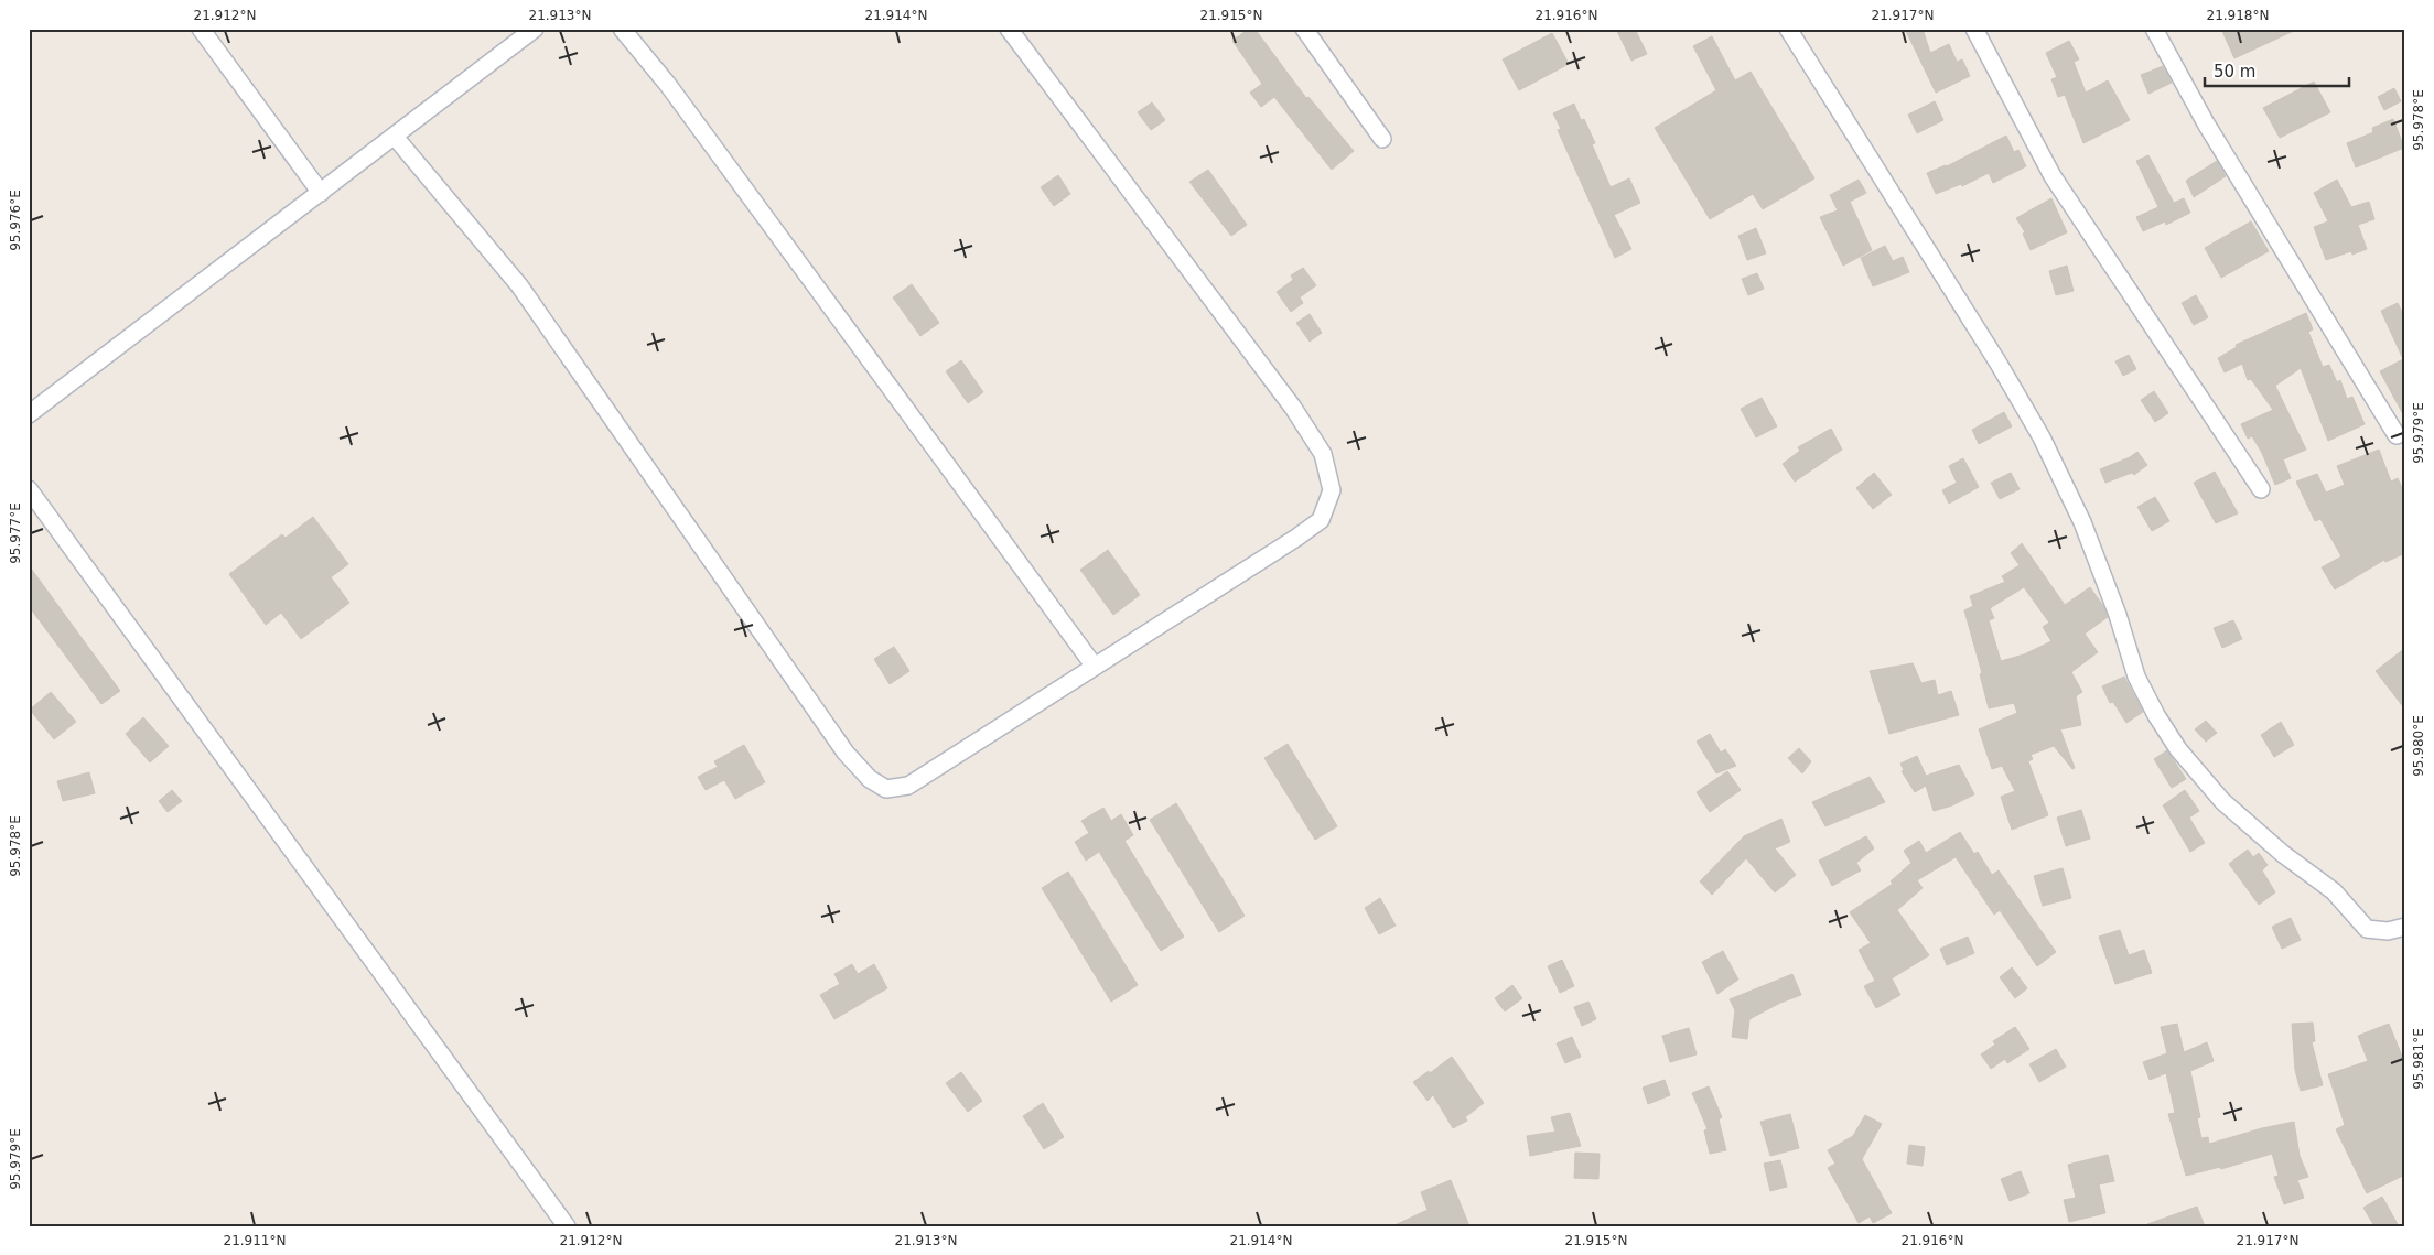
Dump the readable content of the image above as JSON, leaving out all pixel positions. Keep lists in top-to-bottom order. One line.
{"scale_bar":"50 m","coordinates":["21.912°N","21.913°N","21.914°N","21.915°N","21.916°N","21.917°N","21.918°N","95.978°E","95.976°E","95.979°E","95.977°E","95.980°E","95.981°E","21.911°N"]}
